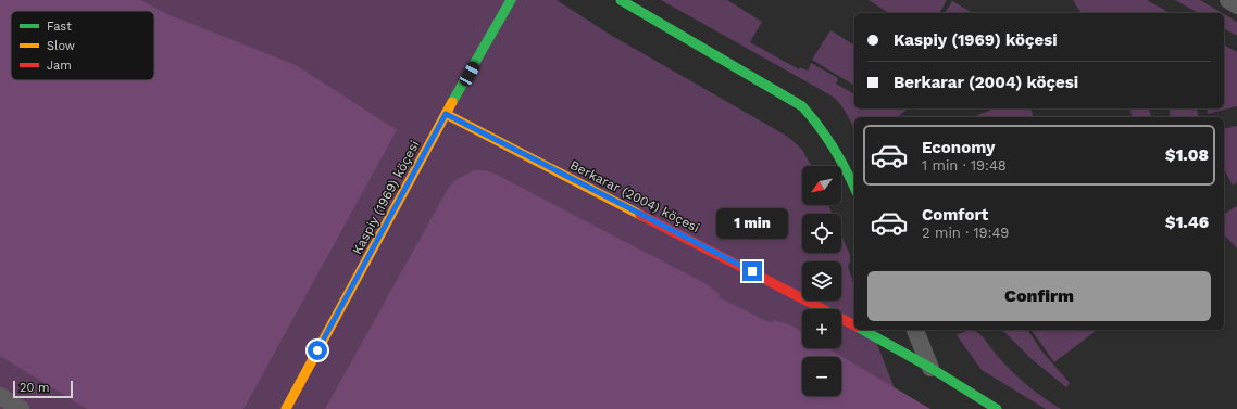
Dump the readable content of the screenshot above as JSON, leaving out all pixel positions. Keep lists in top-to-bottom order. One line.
{"streets":{"street":["Berkarar (2004) köçesi","Kaspiy (1969) köçesi"]},"crossings":[["Berkarar (2004) köçesi","Kaspiy (1969) köçesi"]],"legend":["Fast","Slow","Jam"],"scale_bar":"20 m","north":"bottom left","page":{"banner":["Kaspiy (1969) köçesi","Berkarar (2004) köçesi"],"list":[{"name":"Economy","note":"1 min · 19:48","value":"$1.08"},{"name":"Comfort","note":"2 min · 19:49","value":"$1.46"}],"map_buttons":["+","−"],"bubble":"1 min","buttons":"Confirm","scale":"20 m"}}
